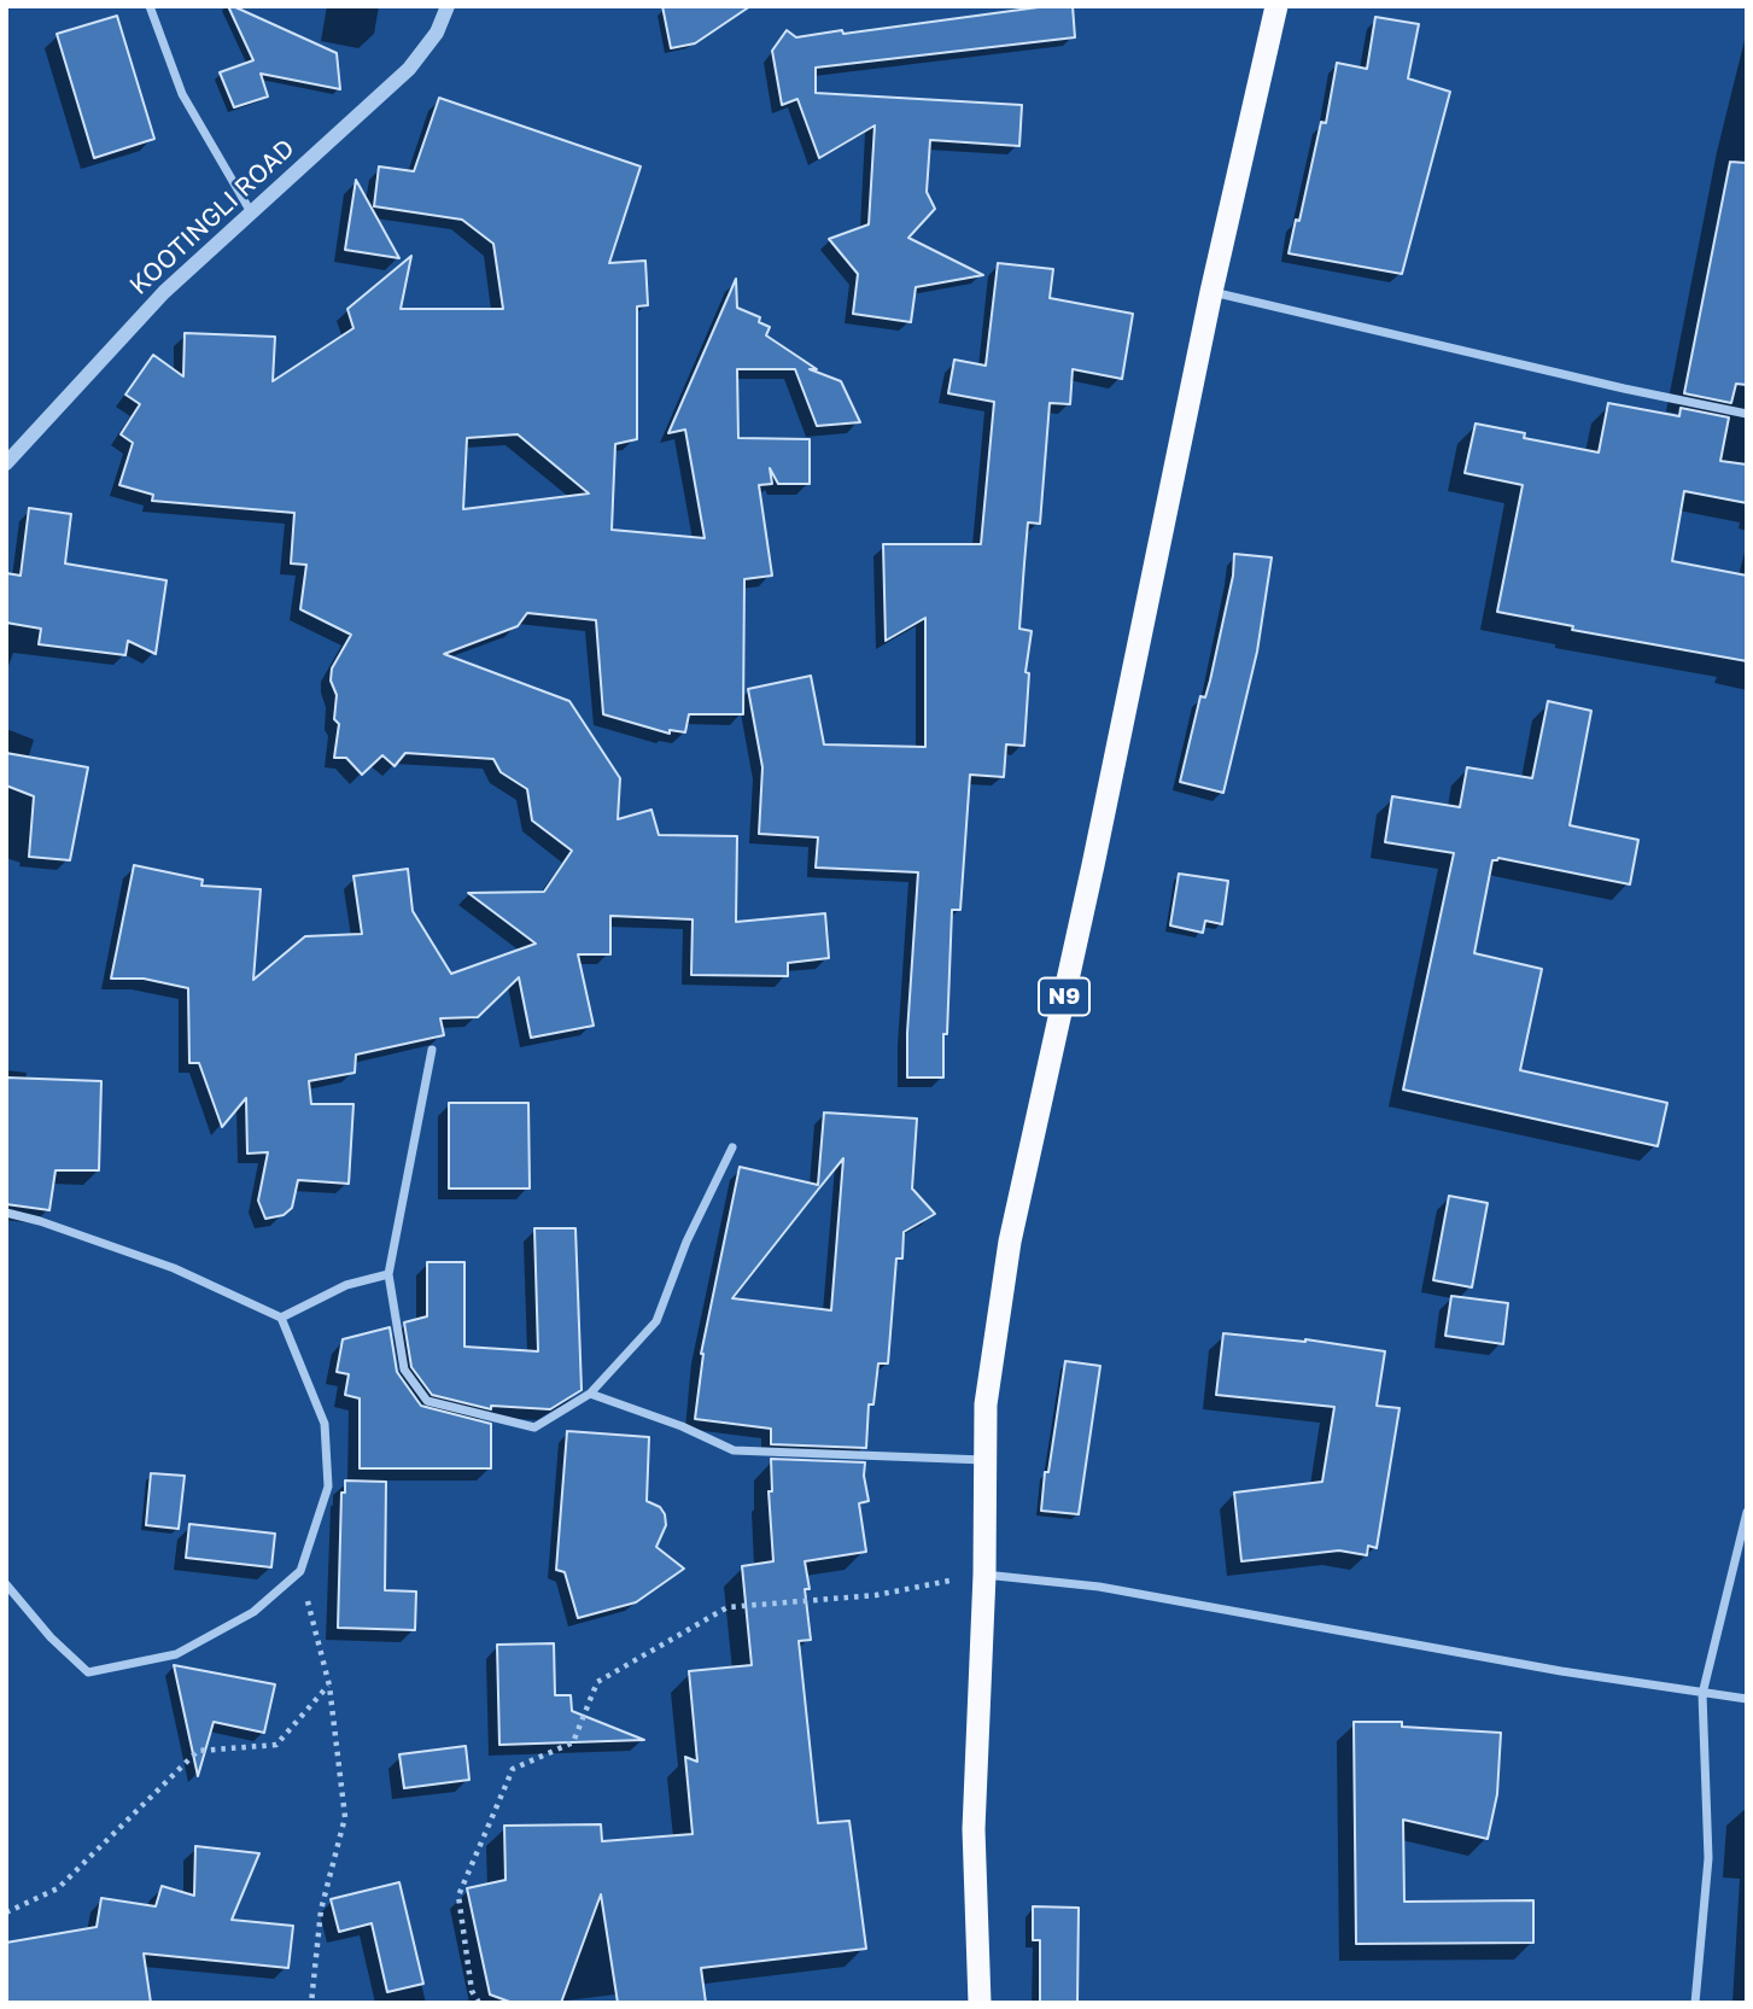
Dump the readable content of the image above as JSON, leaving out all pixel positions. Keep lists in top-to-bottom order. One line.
{"streets":{"highway":["N9"],"street":["KOOTINGLI ROAD"]}}
